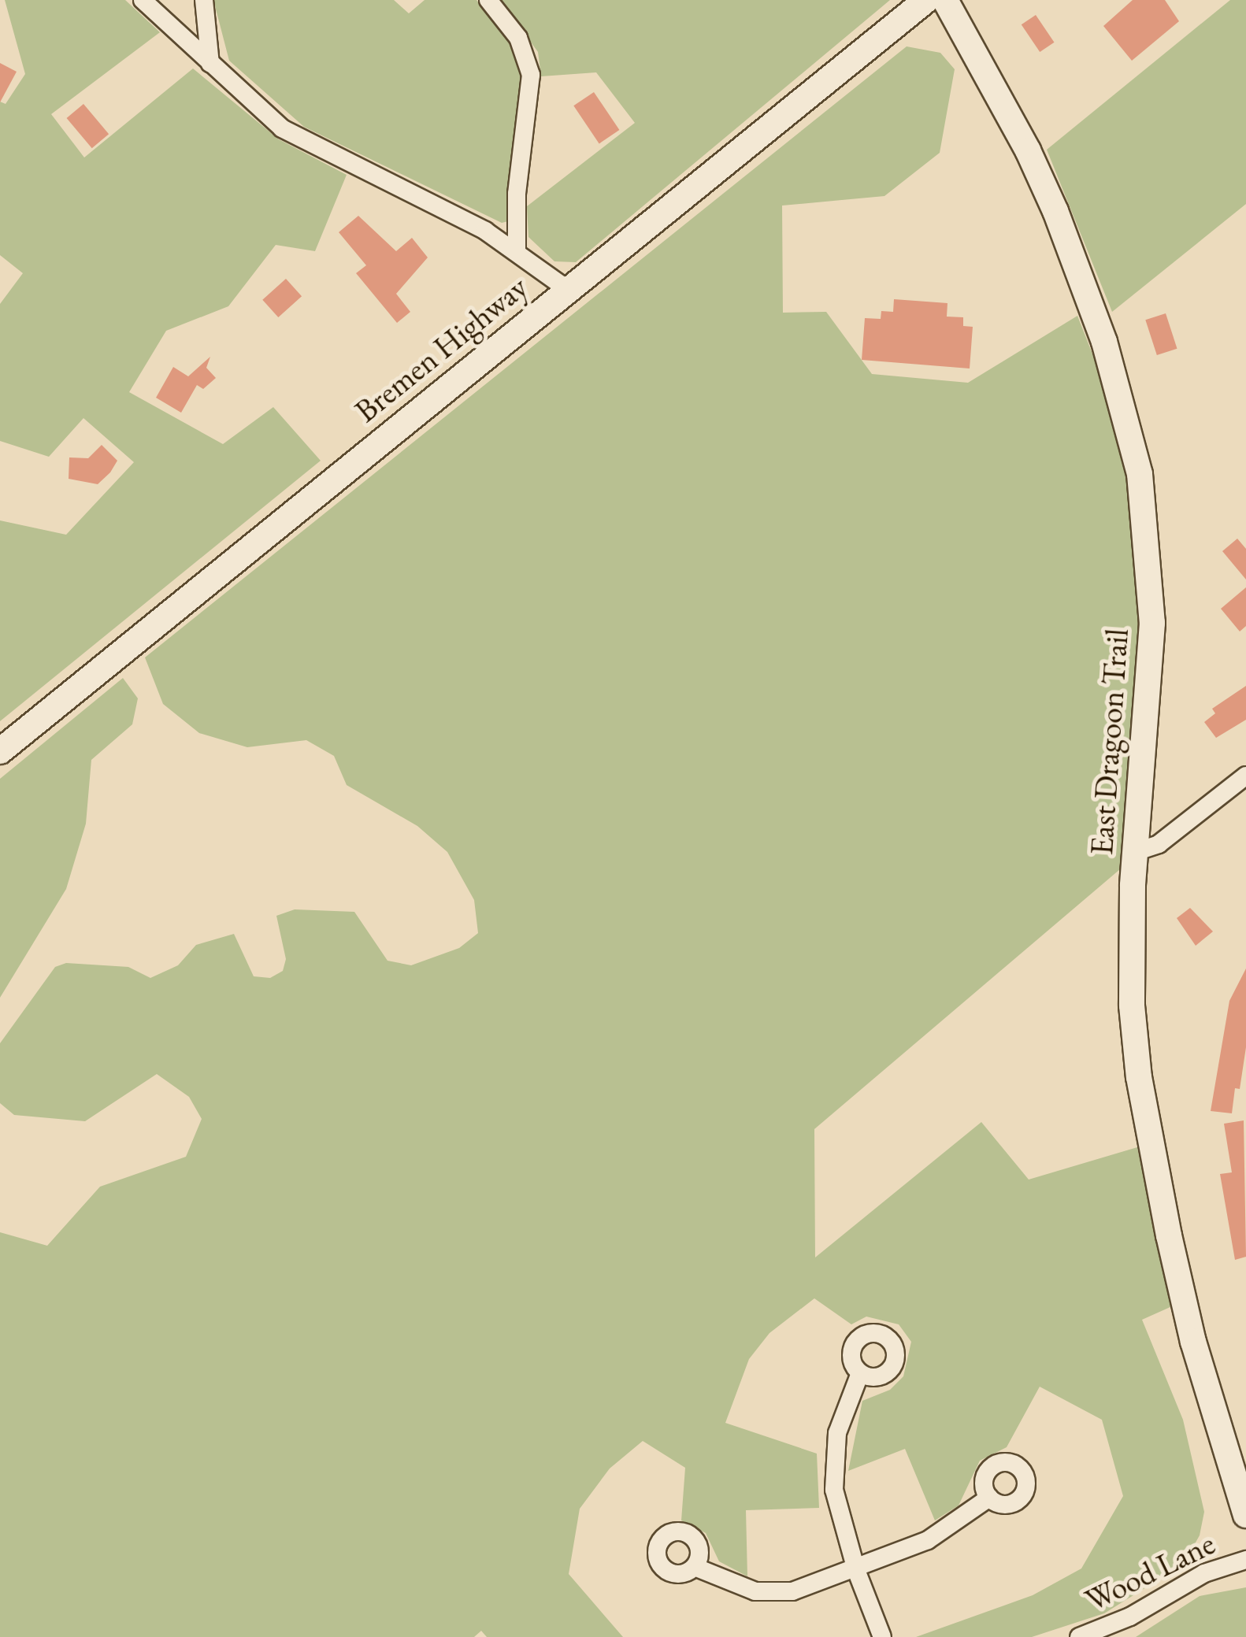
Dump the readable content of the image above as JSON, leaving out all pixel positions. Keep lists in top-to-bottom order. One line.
{"streets":{"street":["Bremen Highway","East Dragoon Trail","Wood Lane"]}}
